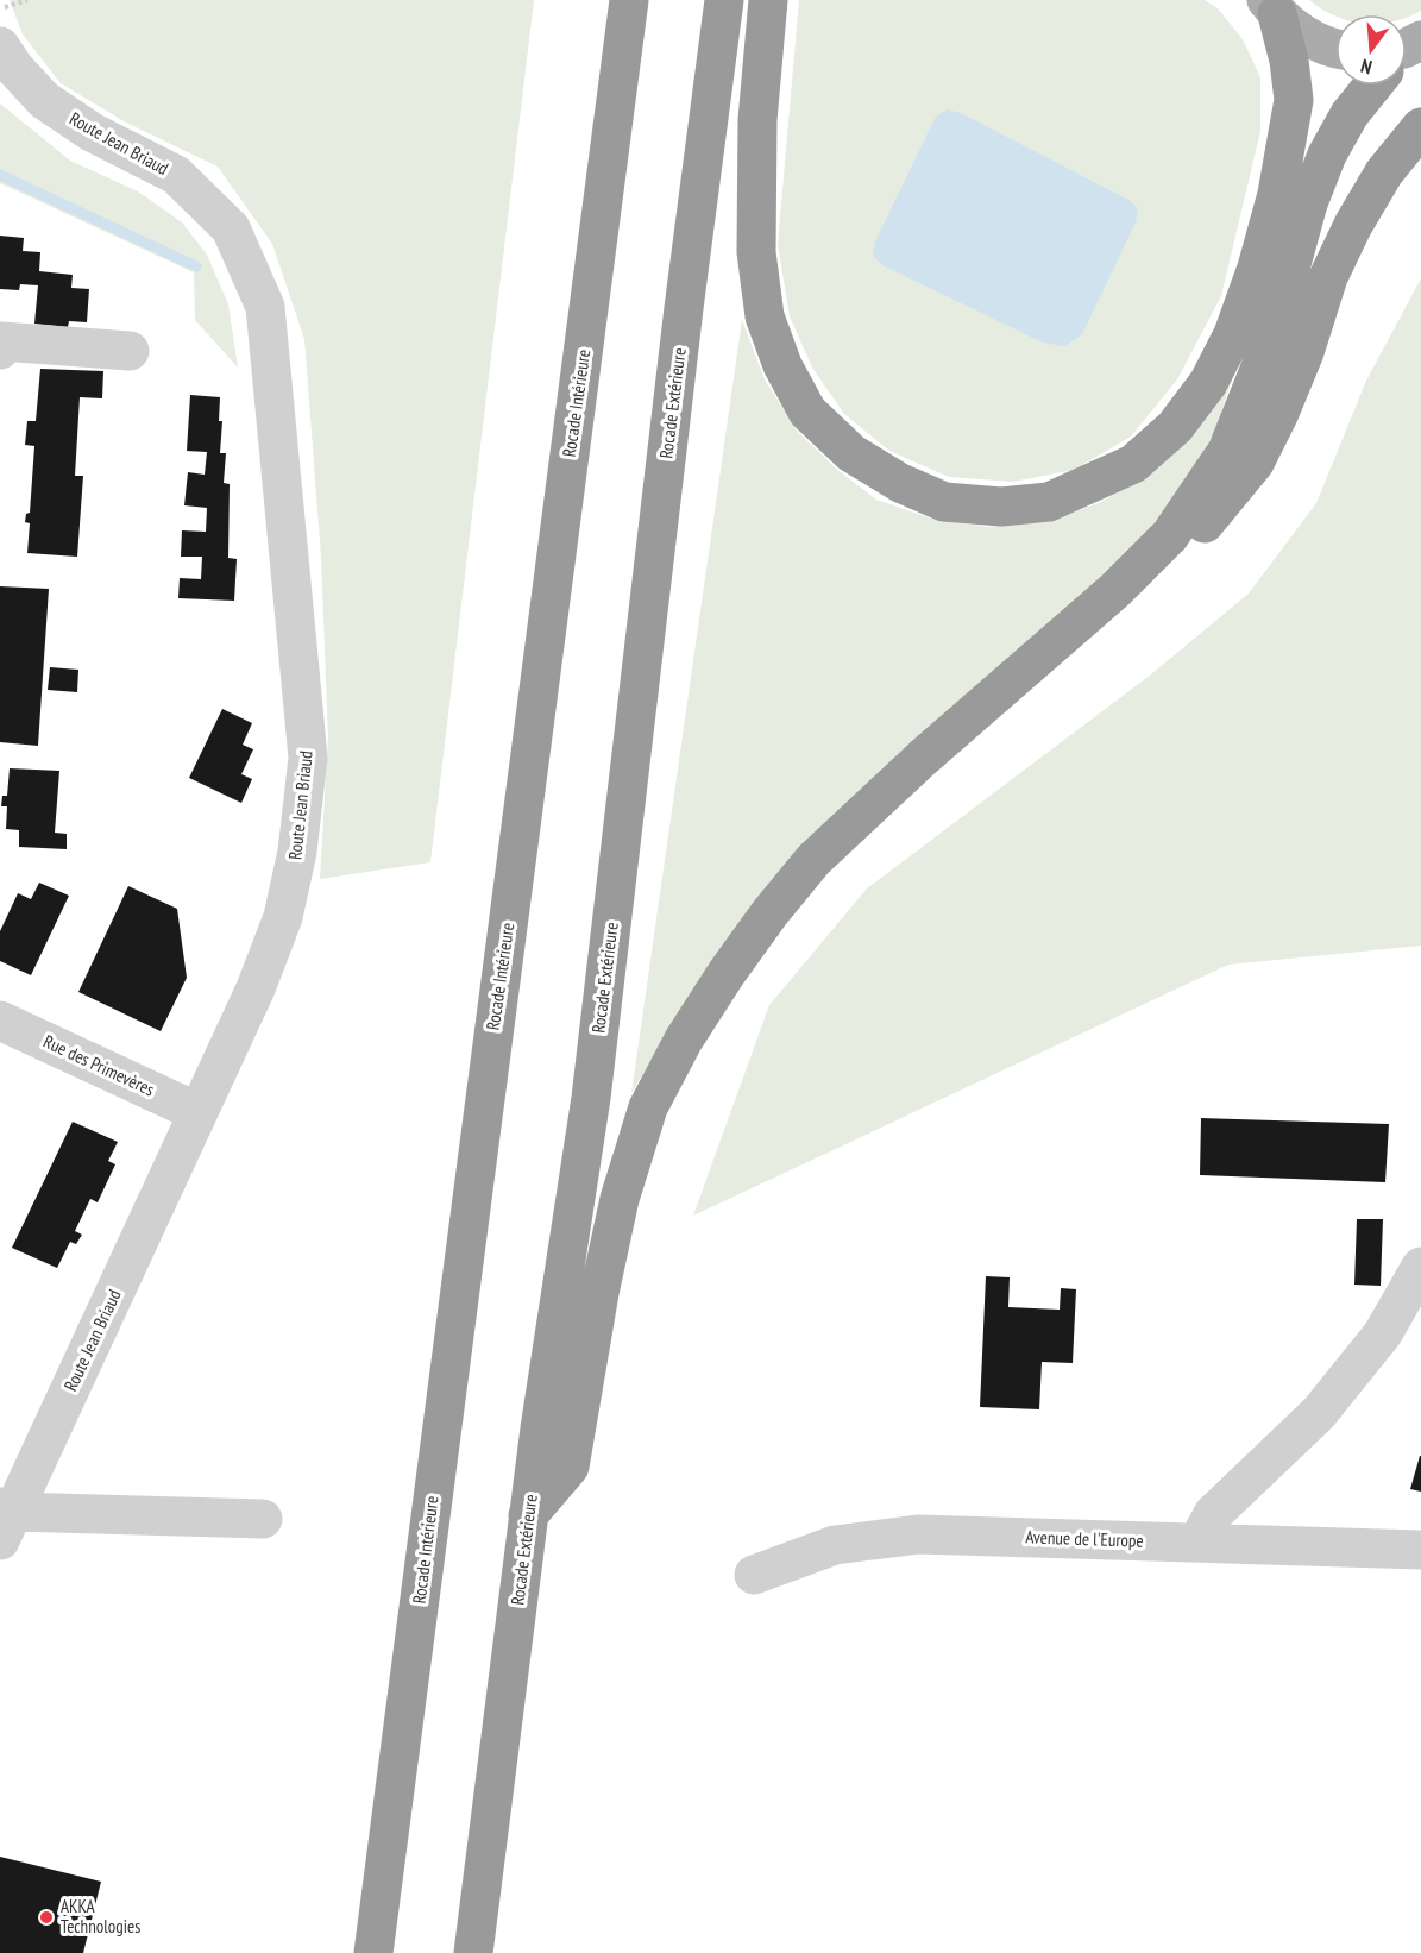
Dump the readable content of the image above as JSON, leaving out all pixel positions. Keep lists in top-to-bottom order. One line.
{"streets":{"highway":["Rocade Intérieure","Rocade Extérieure"],"street":["Route Jean Briaud","Rue des Primevères","Avenue de l'Europe"]},"crossings":[["Route Jean Briaud","Rue des Primevères"]],"places":["AKKA Technologies"],"north":"bottom"}
